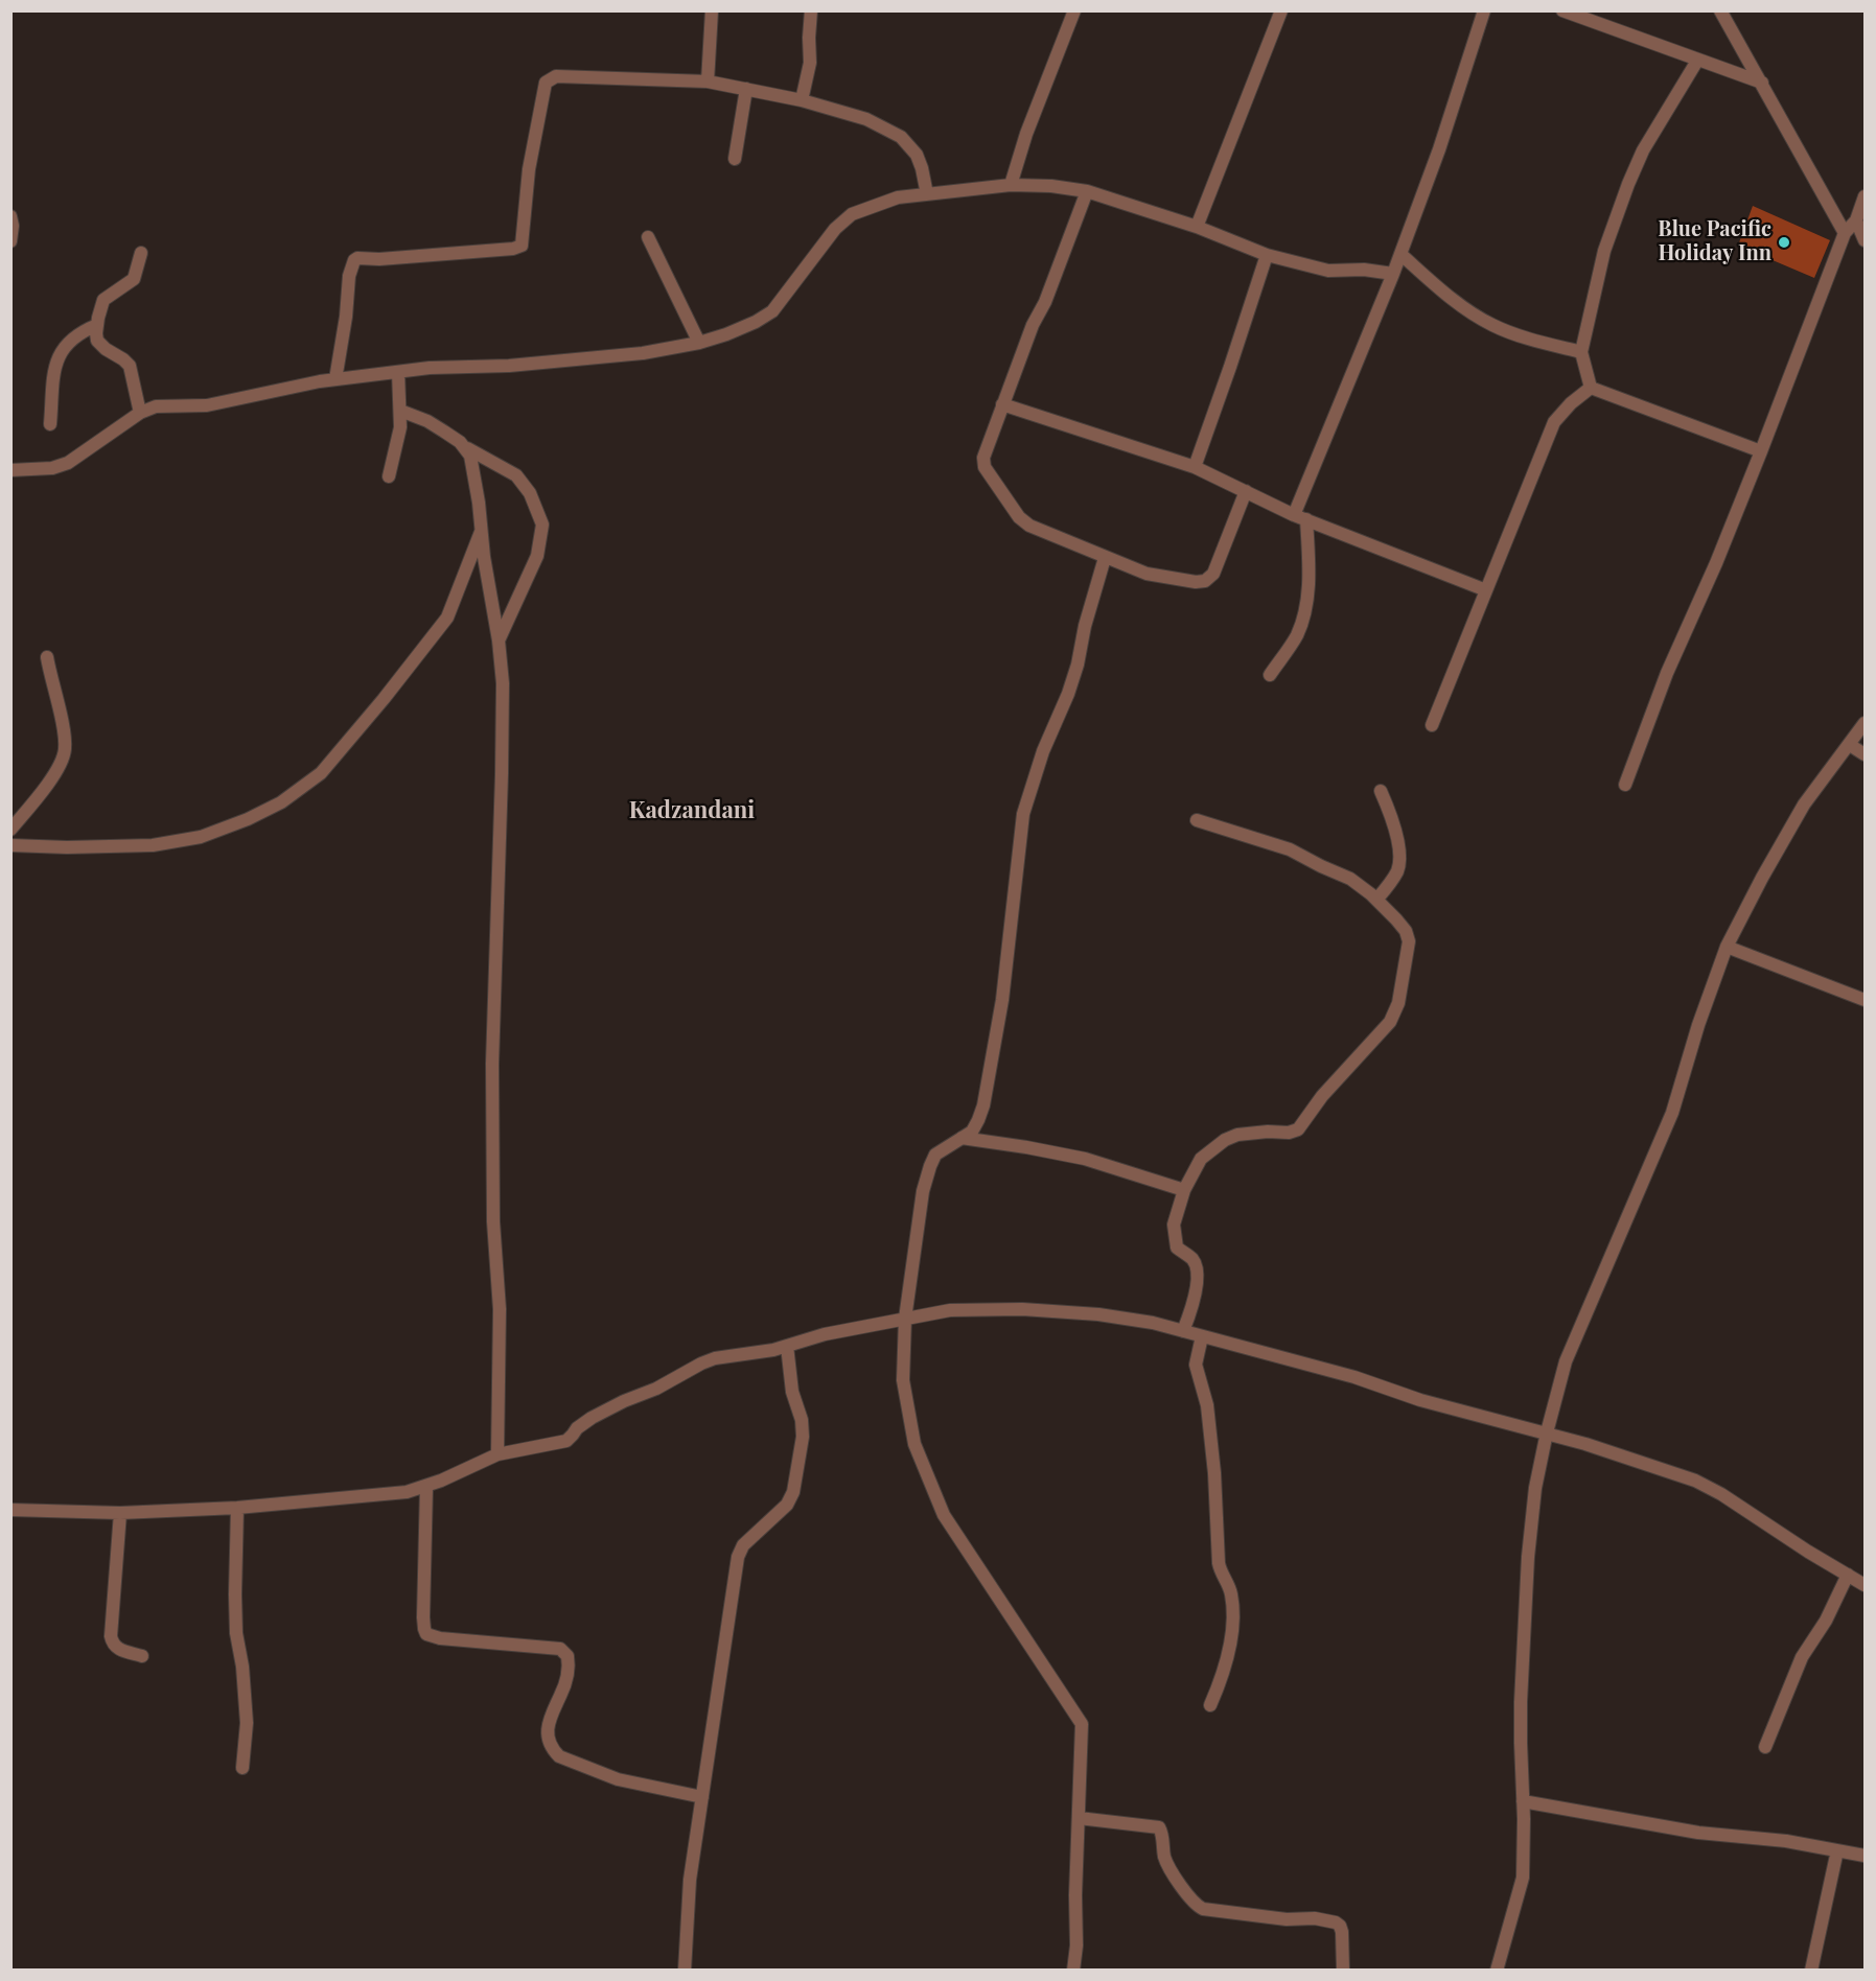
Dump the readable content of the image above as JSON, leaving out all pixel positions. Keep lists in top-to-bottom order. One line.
{"districts":["Kadzandani"],"places":["Blue Pacific Holiday Inn"]}
